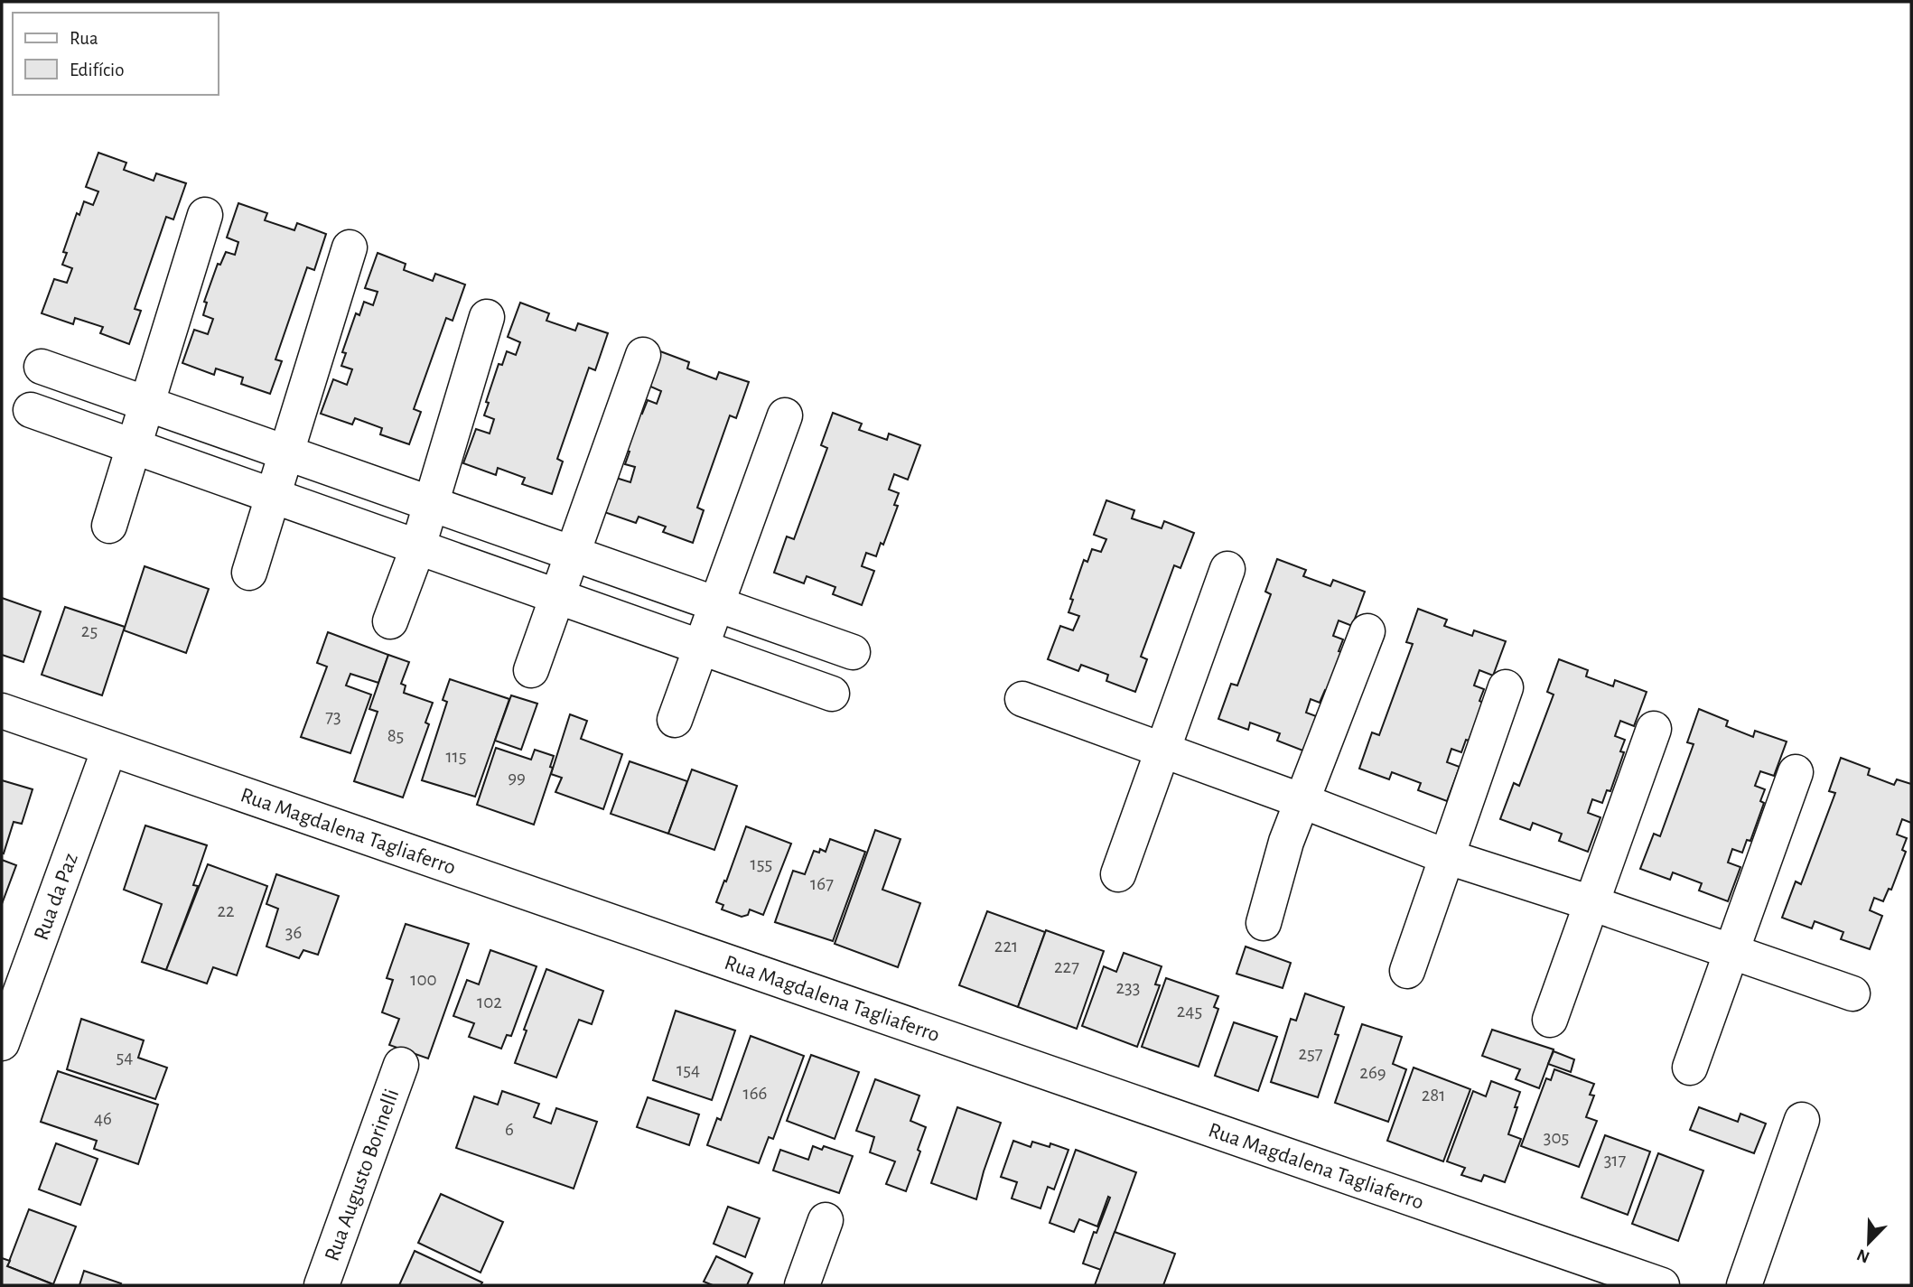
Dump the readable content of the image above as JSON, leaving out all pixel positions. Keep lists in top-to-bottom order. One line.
{"streets":{"street":["Rua Magdalena Tagliaferro","Rua da Paz","Rua Augusto Borinelli"]},"crossings":[["Rua Magdalena Tagliaferro","Rua da Paz"]],"house_numbers":["25","73","85","115","99","155","167","22","36","221","227","100","233","102","245","257","54","154","269","166","281","46","6","305","317"],"legend":["Rua","Edifício"],"north":"bottom left"}
